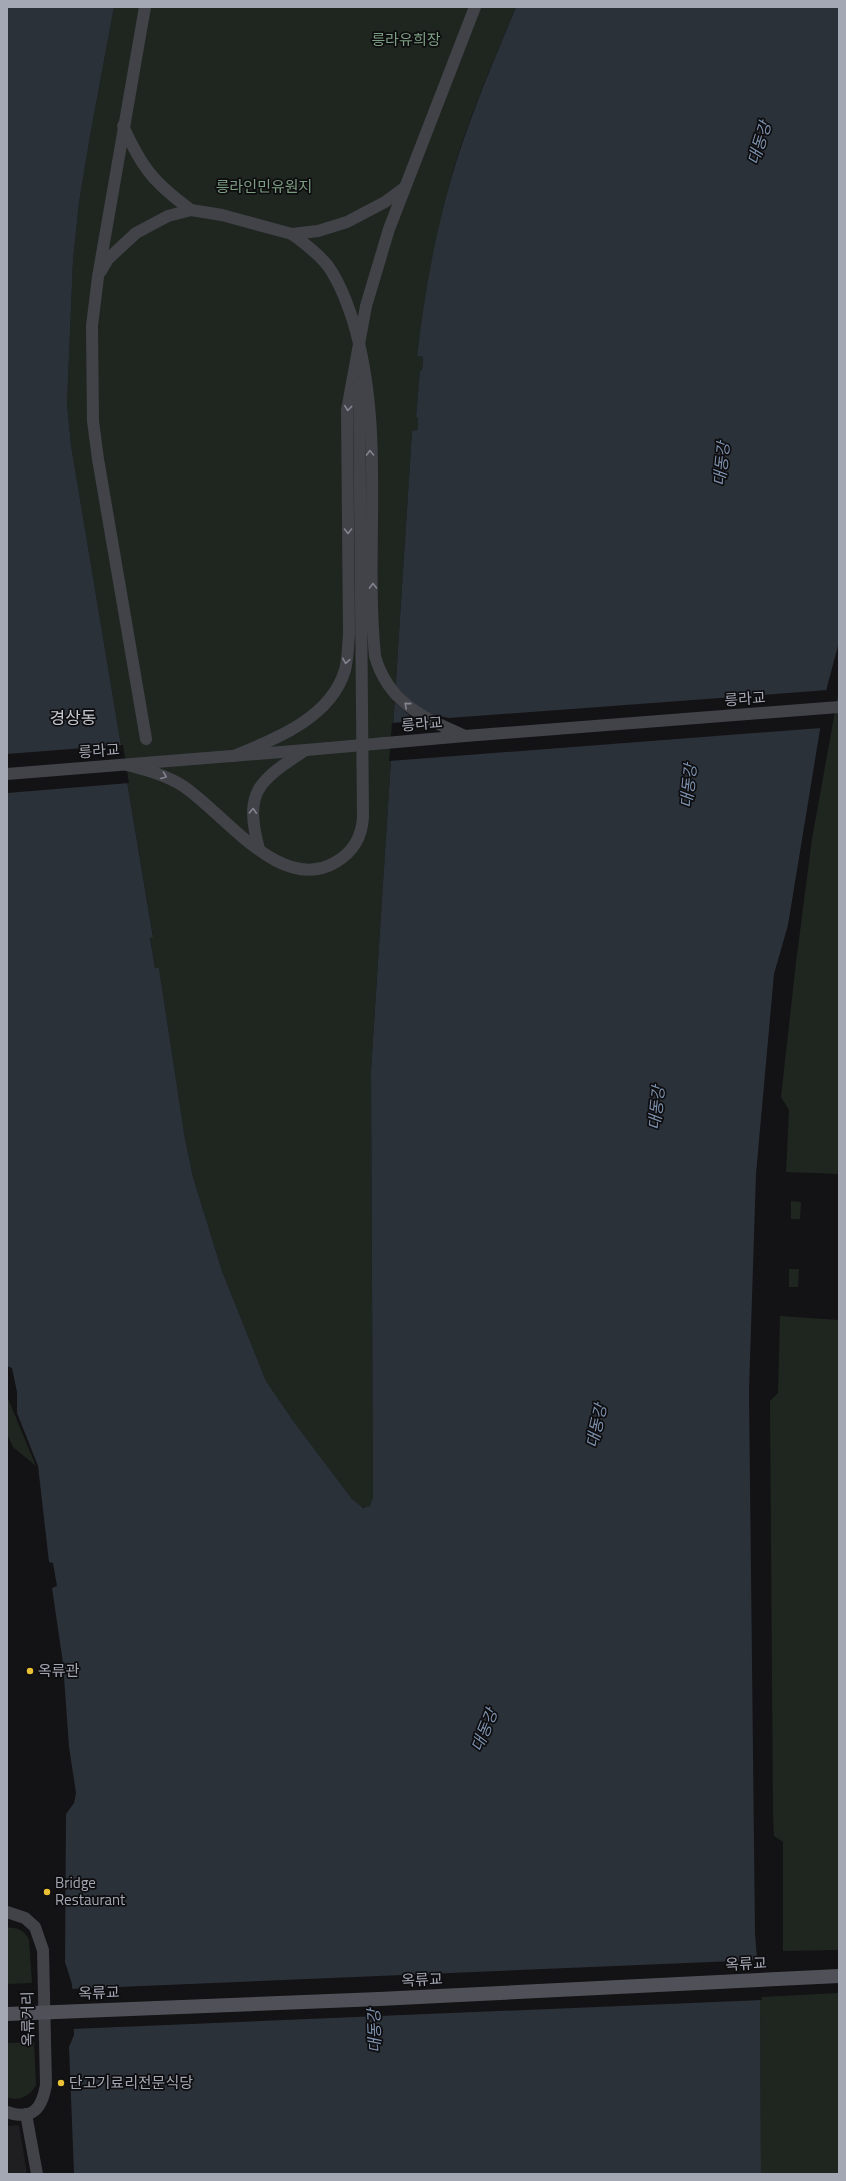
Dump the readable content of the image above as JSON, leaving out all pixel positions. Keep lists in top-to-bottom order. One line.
{"streets":{"main road":["릉라교","옥류교","옥류거리"]},"districts":["경상동"],"water":["대동강"],"parks":["릉라유희장","릉라인민유원지"],"places":["옥류관","Bridge Restaurant","단고기료리전문식당"]}
